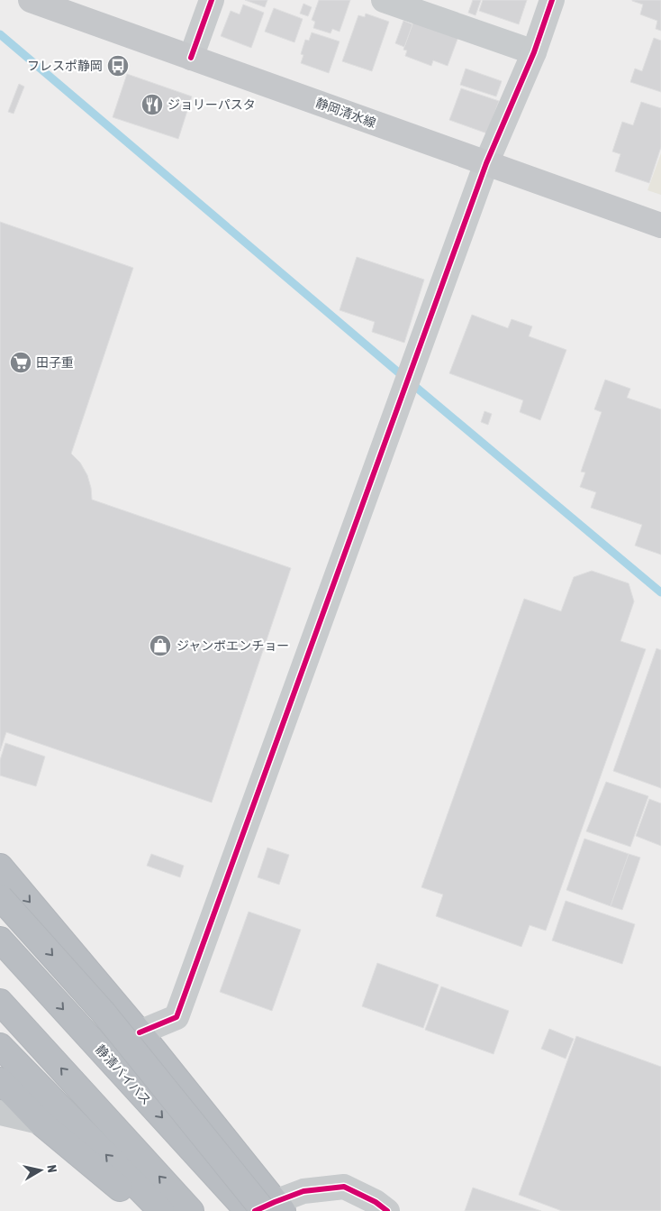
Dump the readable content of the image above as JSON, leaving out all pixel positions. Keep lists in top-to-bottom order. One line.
{"streets":{"highway":["静清バイパス"],"main road":["静岡清水線"]},"places":{"bus stop":["フレスポ静岡"],"restaurant":["ジョリーパスタ"],"supermarket":["田子重"],"shop":["ジャンボエンチョー"]},"north":"right"}
